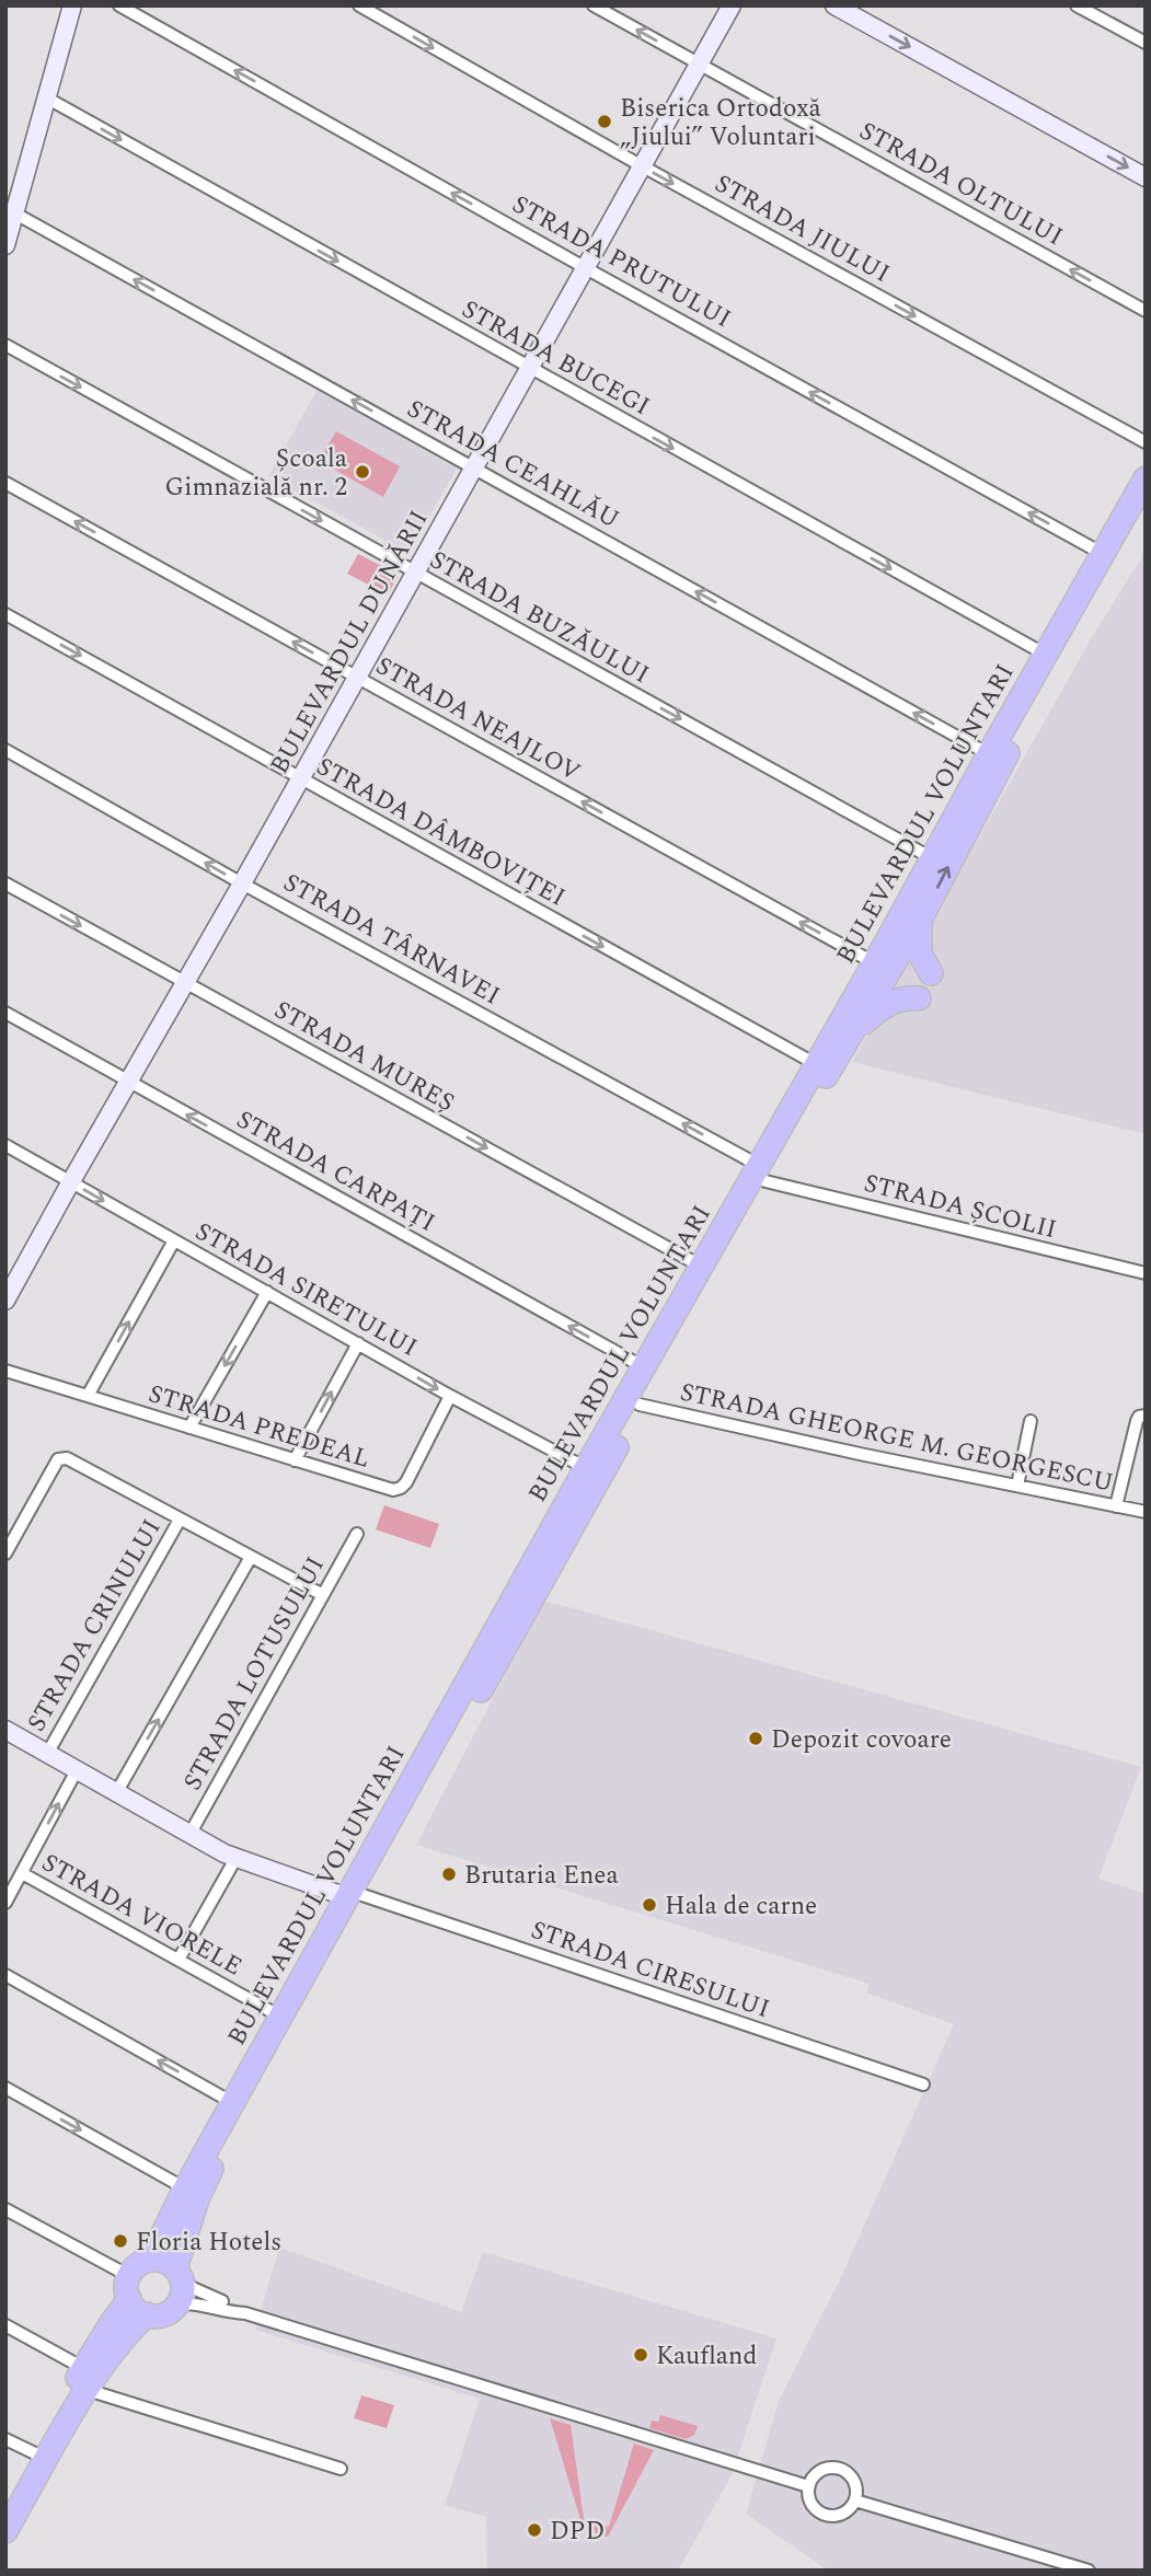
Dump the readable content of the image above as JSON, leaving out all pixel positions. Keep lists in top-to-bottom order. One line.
{"streets":{"highway":["BULEVARDUL VOLUNTARI"],"street":["STRADA OLTULUI","STRADA JIULUI","STRADA PRUTULUI","STRADA BUCEGI","STRADA CEAHLĂU","STRADA BUZĂULUI","BULEVARDUL DUNĂRII","STRADA NEAJLOV","STRADA DÂMBOVIȚEI","STRADA TÂRNAVEI","STRADA MUREȘ","STRADA CARPAȚI","STRADA ȘCOLII","STRADA SIRETULUI","STRADA PREDEAL","STRADA GHEORGE M. GEORGESCU","STRADA CRINULUI","STRADA LOTUSULUI","STRADA VIORELE","STRADA CIRESULUI"]},"crossings":[["STRADA OLTULUI","BULEVARDUL DUNĂRII"],["STRADA JIULUI","BULEVARDUL DUNĂRII"],["STRADA PRUTULUI","BULEVARDUL DUNĂRII"],["STRADA PRUTULUI","BULEVARDUL VOLUNTARI"],["STRADA BUCEGI","BULEVARDUL DUNĂRII"],["STRADA BUCEGI","BULEVARDUL VOLUNTARI"],["STRADA CEAHLĂU","BULEVARDUL DUNĂRII"],["STRADA CEAHLĂU","BULEVARDUL VOLUNTARI"],["STRADA BUZĂULUI","BULEVARDUL DUNĂRII"],["STRADA BUZĂULUI","BULEVARDUL VOLUNTARI"],["BULEVARDUL DUNĂRII","STRADA NEAJLOV"],["BULEVARDUL DUNĂRII","STRADA DÂMBOVIȚEI"],["BULEVARDUL DUNĂRII","STRADA TÂRNAVEI"],["BULEVARDUL DUNĂRII","STRADA MUREȘ"],["BULEVARDUL DUNĂRII","STRADA CARPAȚI"],["BULEVARDUL DUNĂRII","STRADA SIRETULUI"],["STRADA NEAJLOV","BULEVARDUL VOLUNTARI"],["BULEVARDUL VOLUNTARI","STRADA DÂMBOVIȚEI"],["BULEVARDUL VOLUNTARI","STRADA TÂRNAVEI"],["BULEVARDUL VOLUNTARI","STRADA MUREȘ"],["BULEVARDUL VOLUNTARI","STRADA CARPAȚI"],["BULEVARDUL VOLUNTARI","STRADA ȘCOLII"],["BULEVARDUL VOLUNTARI","STRADA SIRETULUI"],["BULEVARDUL VOLUNTARI","STRADA GHEORGE M. GEORGESCU"],["BULEVARDUL VOLUNTARI","STRADA VIORELE"],["BULEVARDUL VOLUNTARI","STRADA CIRESULUI"],["STRADA TÂRNAVEI","STRADA ȘCOLII"],["STRADA SIRETULUI","STRADA PREDEAL"]],"one_way":["STRADA OLTULUI","STRADA JIULUI","STRADA PRUTULUI","STRADA BUCEGI","STRADA CEAHLĂU","STRADA BUZĂULUI","STRADA NEAJLOV","STRADA DÂMBOVIȚEI","STRADA TÂRNAVEI","STRADA MUREȘ","STRADA CARPAȚI"],"places":["Biserica Ortodoxă „Jiului” Voluntari","Școala Gimnazială nr. 2","Depozit covoare","Brutaria Enea","Hala de carne","Floria Hotels","Kaufland","DPD"]}
